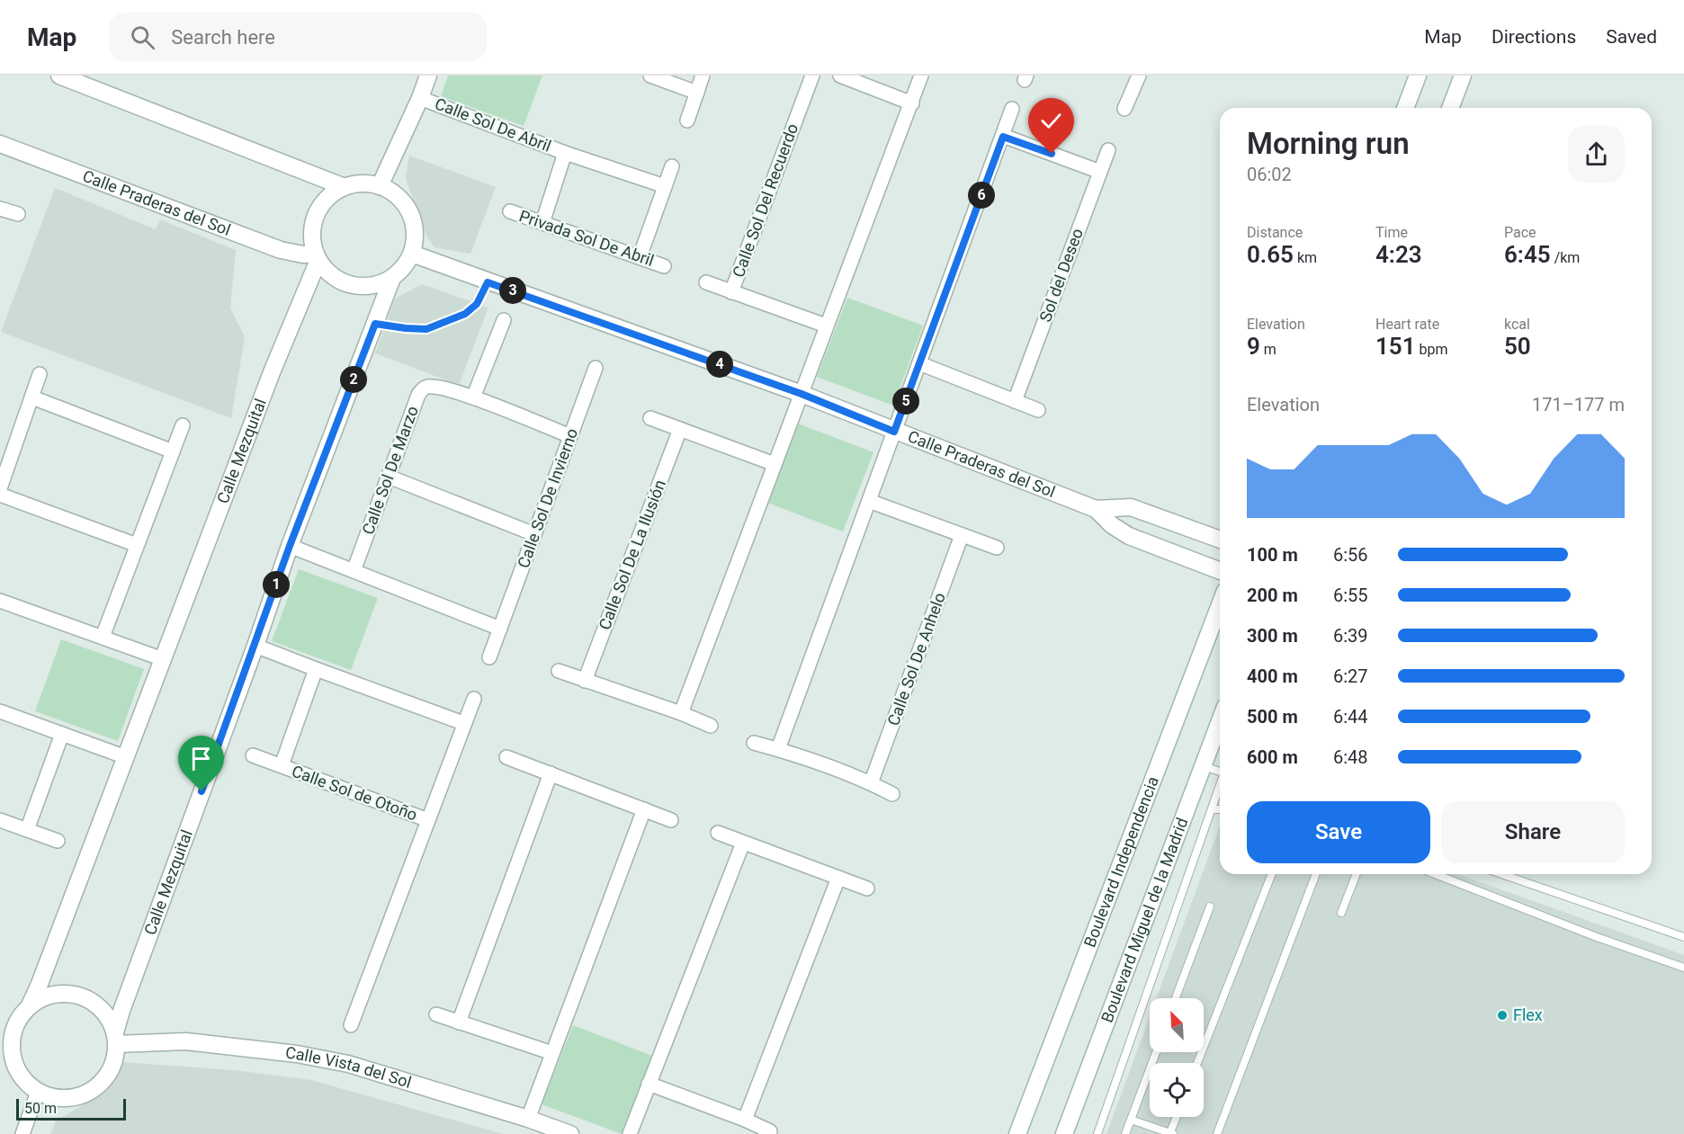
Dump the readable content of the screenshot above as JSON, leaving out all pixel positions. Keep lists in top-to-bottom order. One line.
{"streets":{"street":["Calle Sol De Abril","Calle Sol Del Recuerdo","Calle Praderas del Sol","Privada Sol De Abril","Sol del Deseo","Calle Mezquital","Calle Sol De Marzo","Calle Sol De Invierno","Calle Sol De La Ilusión","Calle Sol De Anhelo","Calle Sol de Otoño","Boulevard Independencia","Boulevard Miguel de la Madrid","Calle Vista del Sol"]},"crossings":[["Calle Sol De Abril","Privada Sol De Abril"],["Calle Praderas del Sol","Calle Mezquital"],["Calle Mezquital","Calle Vista del Sol"],["Calle Sol De Marzo","Calle Sol De Invierno"]],"places":["Flex"],"scale_bar":"50 m","north":"top left","page":{"header":"Map","search":"Search here","nav":["Map","Directions","Saved"],"heading":["Morning run","06:02"],"pins":["6","3","4","2","5","1"],"stats":[["Distance","0.65 km"],["Time","4:23"],["Pace","6:45 /km"],["Elevation","9 m"],["Heart rate","151 bpm"],["kcal","50"]],"chart":["Elevation","171–177 m"],"list":[{"name":"100 m","note":"6:56"},{"name":"200 m","note":"6:55"},{"name":"300 m","note":"6:39"},{"name":"400 m","note":"6:27"},{"name":"500 m","note":"6:44"},{"name":"600 m","note":"6:48"}],"buttons":["Save","Share"],"scale":"50 m"}}
